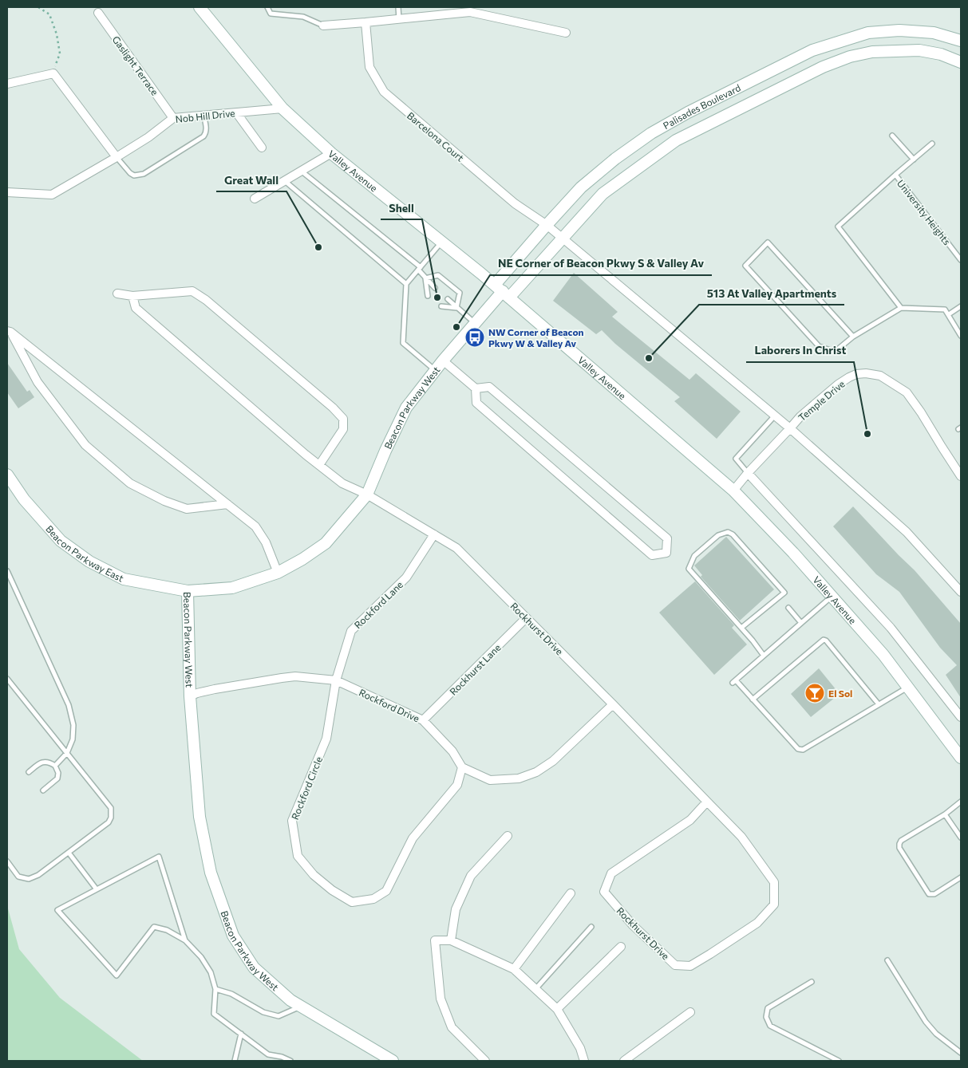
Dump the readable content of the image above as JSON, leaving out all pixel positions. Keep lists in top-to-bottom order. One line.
{"streets":{"main road":["Palisades Boulevard","Valley Avenue","Beacon Parkway West","Beacon Parkway East"],"street":["Gaslight Terrace","Nob Hill Drive","Barcelona Court","Temple Drive","Rockford Lane","Rockhurst Drive","Rockhurst Lane","Rockford Drive","Rockford Circle"],"lane":["University Heights"]},"crossings":[["Gaslight Terrace","Nob Hill Drive"],["Palisades Boulevard","Barcelona Court"],["Palisades Boulevard","Valley Avenue"],["Palisades Boulevard","Beacon Parkway West"],["Nob Hill Drive","Valley Avenue"],["Barcelona Court","Temple Drive"],["Valley Avenue","Temple Drive"],["Valley Avenue","Beacon Parkway West"],["Beacon Parkway West","Beacon Parkway East"],["Beacon Parkway West","Rockhurst Drive"],["Beacon Parkway West","Rockford Drive"],["Rockford Lane","Rockhurst Drive"],["Rockford Lane","Rockford Drive"],["Rockford Lane","Rockford Circle"],["Rockhurst Drive","Rockhurst Lane"],["Rockhurst Lane","Rockford Drive"],["Rockford Drive","Rockford Circle"]],"places":{"other":["Great Wall","Shell","NE Corner of Beacon Pkwy S & Valley Av","513 At Valley Apartments","Laborers In Christ"],"bus stop":["NW Corner of Beacon Pkwy W & Valley Av"],"bar":["El Sol"]}}
